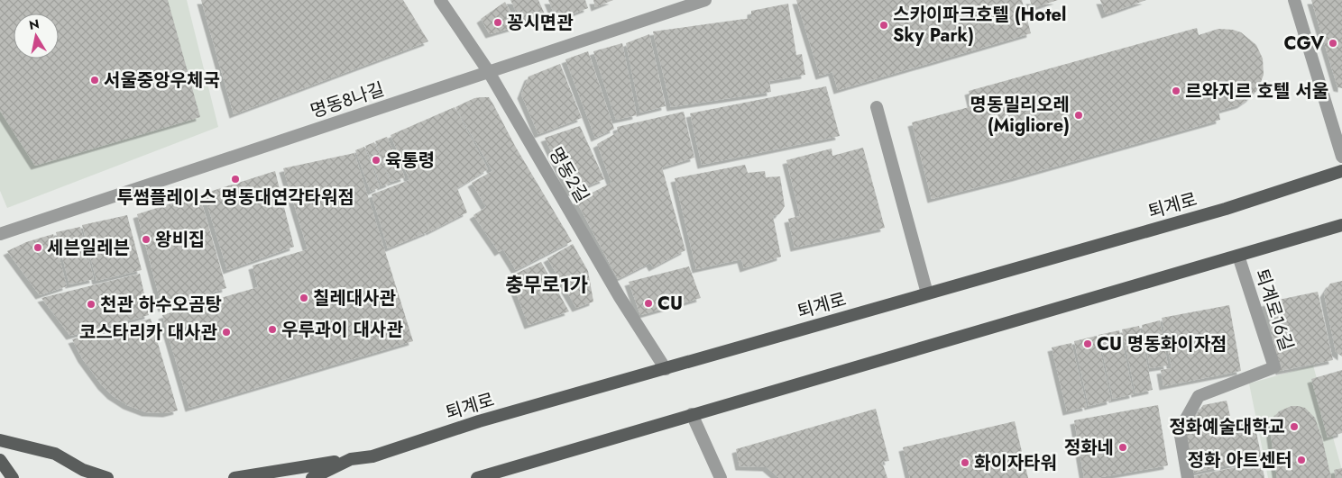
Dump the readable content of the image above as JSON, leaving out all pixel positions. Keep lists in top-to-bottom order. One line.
{"streets":{"main road":["퇴계로"],"street":["명동8나길","명동2길","퇴계로16길"]},"crossings":[["명동8나길","명동2길"],["명동2길","퇴계로"]],"districts":["충무로1가"],"places":["꽁시면관","스카이파크호텔 (Hotel Sky Park)","CGV","서울중앙우체국","르와지르 호텔 서울","명동밀리오레 (Migliore)","육통령","투썸플레이스 명동대연각타워점","왕비집","세븐일레븐","칠레대사관","CU","천관 하수오곰탕","우루과이 대사관","코스타리카 대사관","CU 명동화이자점","정화예술대학교","정화네","정화 아트센터","화이자타워"],"north":"top"}
